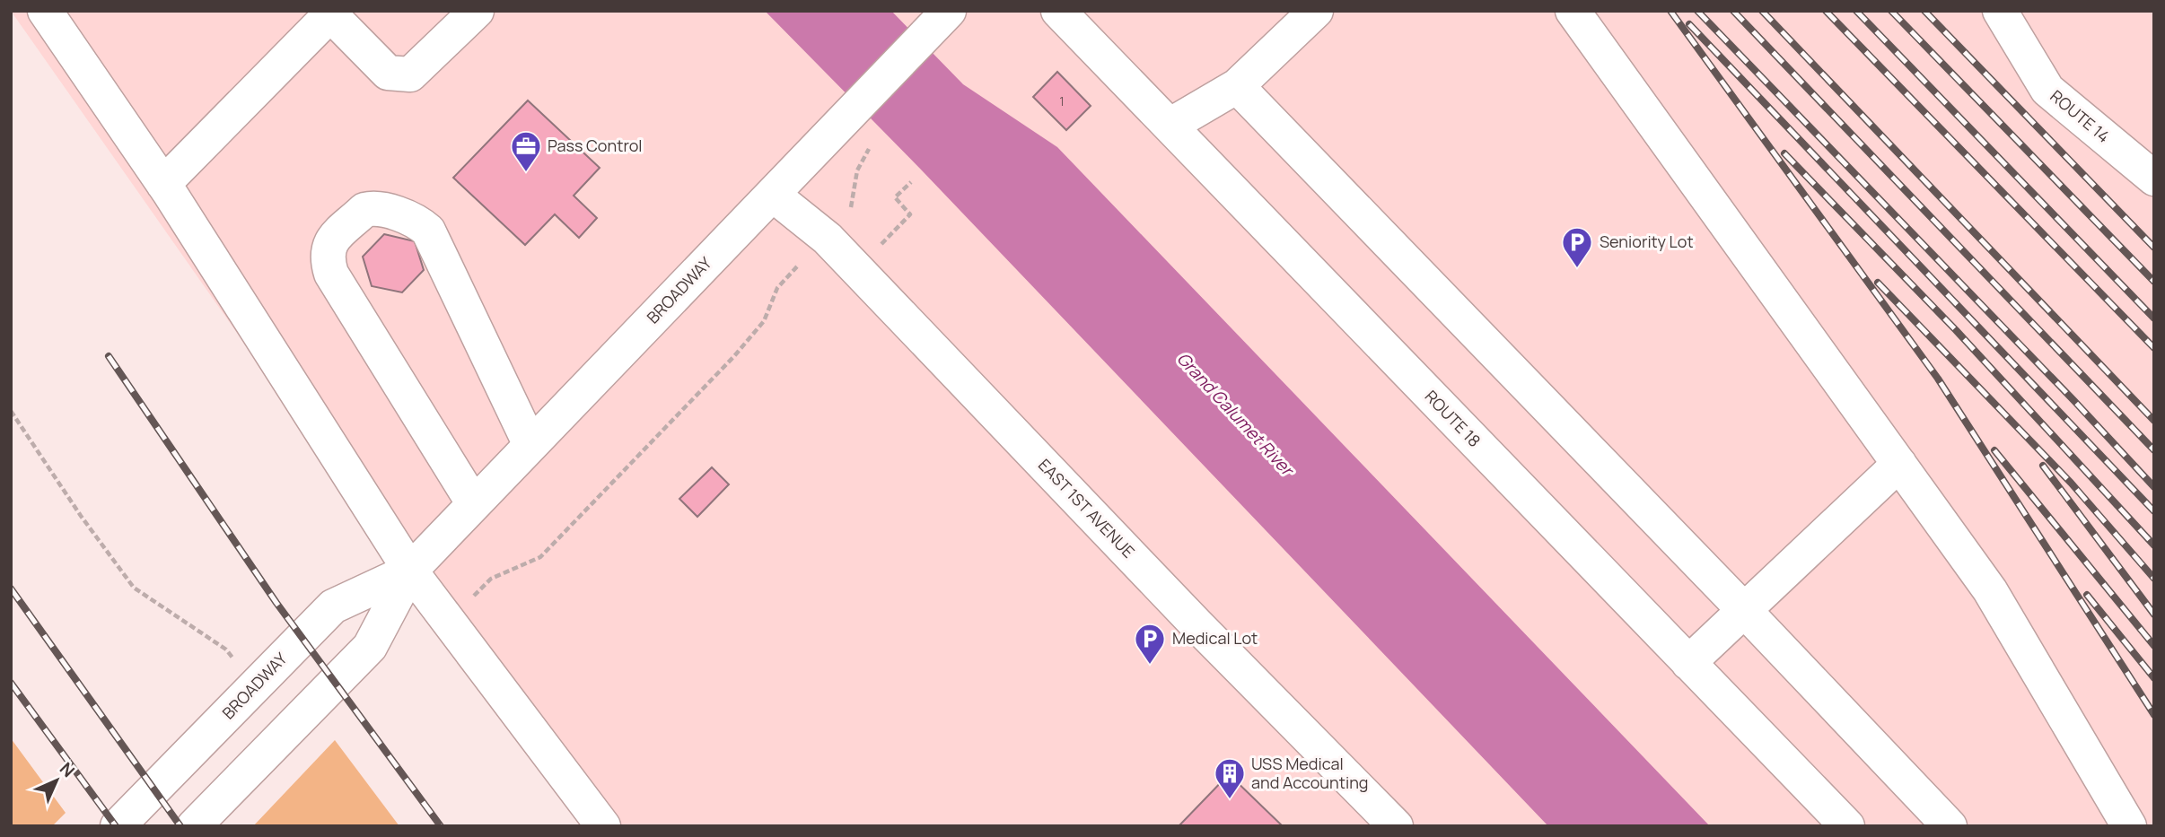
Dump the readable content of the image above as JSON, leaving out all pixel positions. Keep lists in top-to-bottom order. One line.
{"streets":{"street":["ROUTE 14","BROADWAY","ROUTE 18","EAST 1ST AVENUE"]},"crossings":[["BROADWAY","EAST 1ST AVENUE"]],"water":["Grand Calumet River"],"places":{"office":["Pass Control"],"parking":["Seniority Lot","Medical Lot"],"building":["USS Medical and Accounting"]},"house_numbers":["1"],"north":"top right"}
